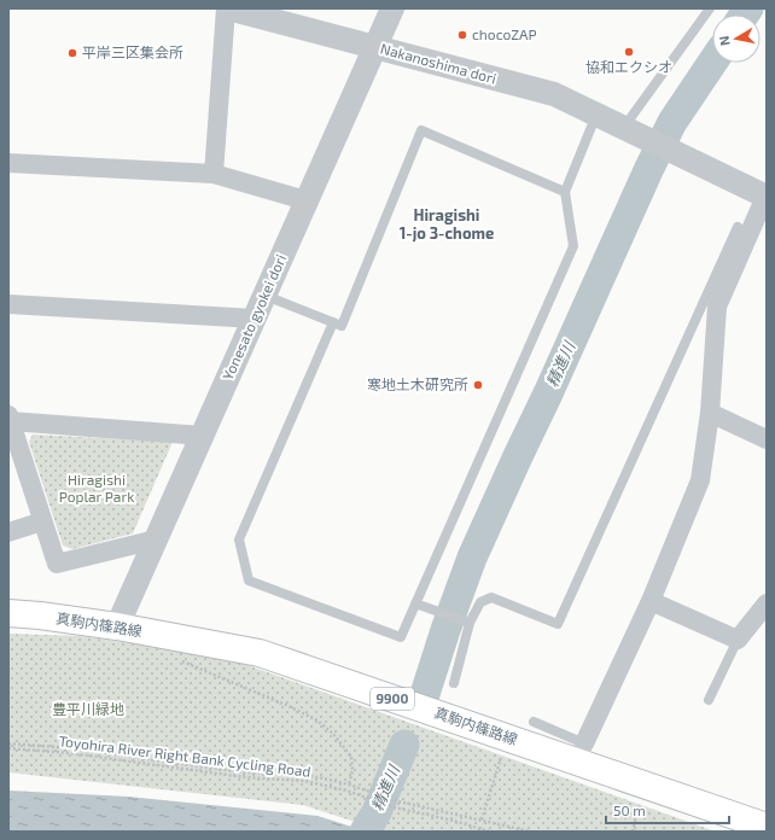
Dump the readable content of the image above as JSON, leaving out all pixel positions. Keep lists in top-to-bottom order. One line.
{"streets":{"main road":["真駒内篠路線","9900"],"street":["Nakanoshima dori","Yonesato gyokei dori"],"path":["Toyohira River Right Bank Cycling Road"]},"crossings":[["Nakanoshima dori","Yonesato gyokei dori"],["Yonesato gyokei dori","真駒内篠路線"]],"districts":["Hiragishi 1-jo 3-chome"],"water":["精進川"],"parks":["Hiragishi Poplar Park","豊平川緑地"],"places":["chocoZAP","協和エクシオ","平岸三区集会所","寒地土木研究所"],"scale_bar":"50 m","north":"left"}
